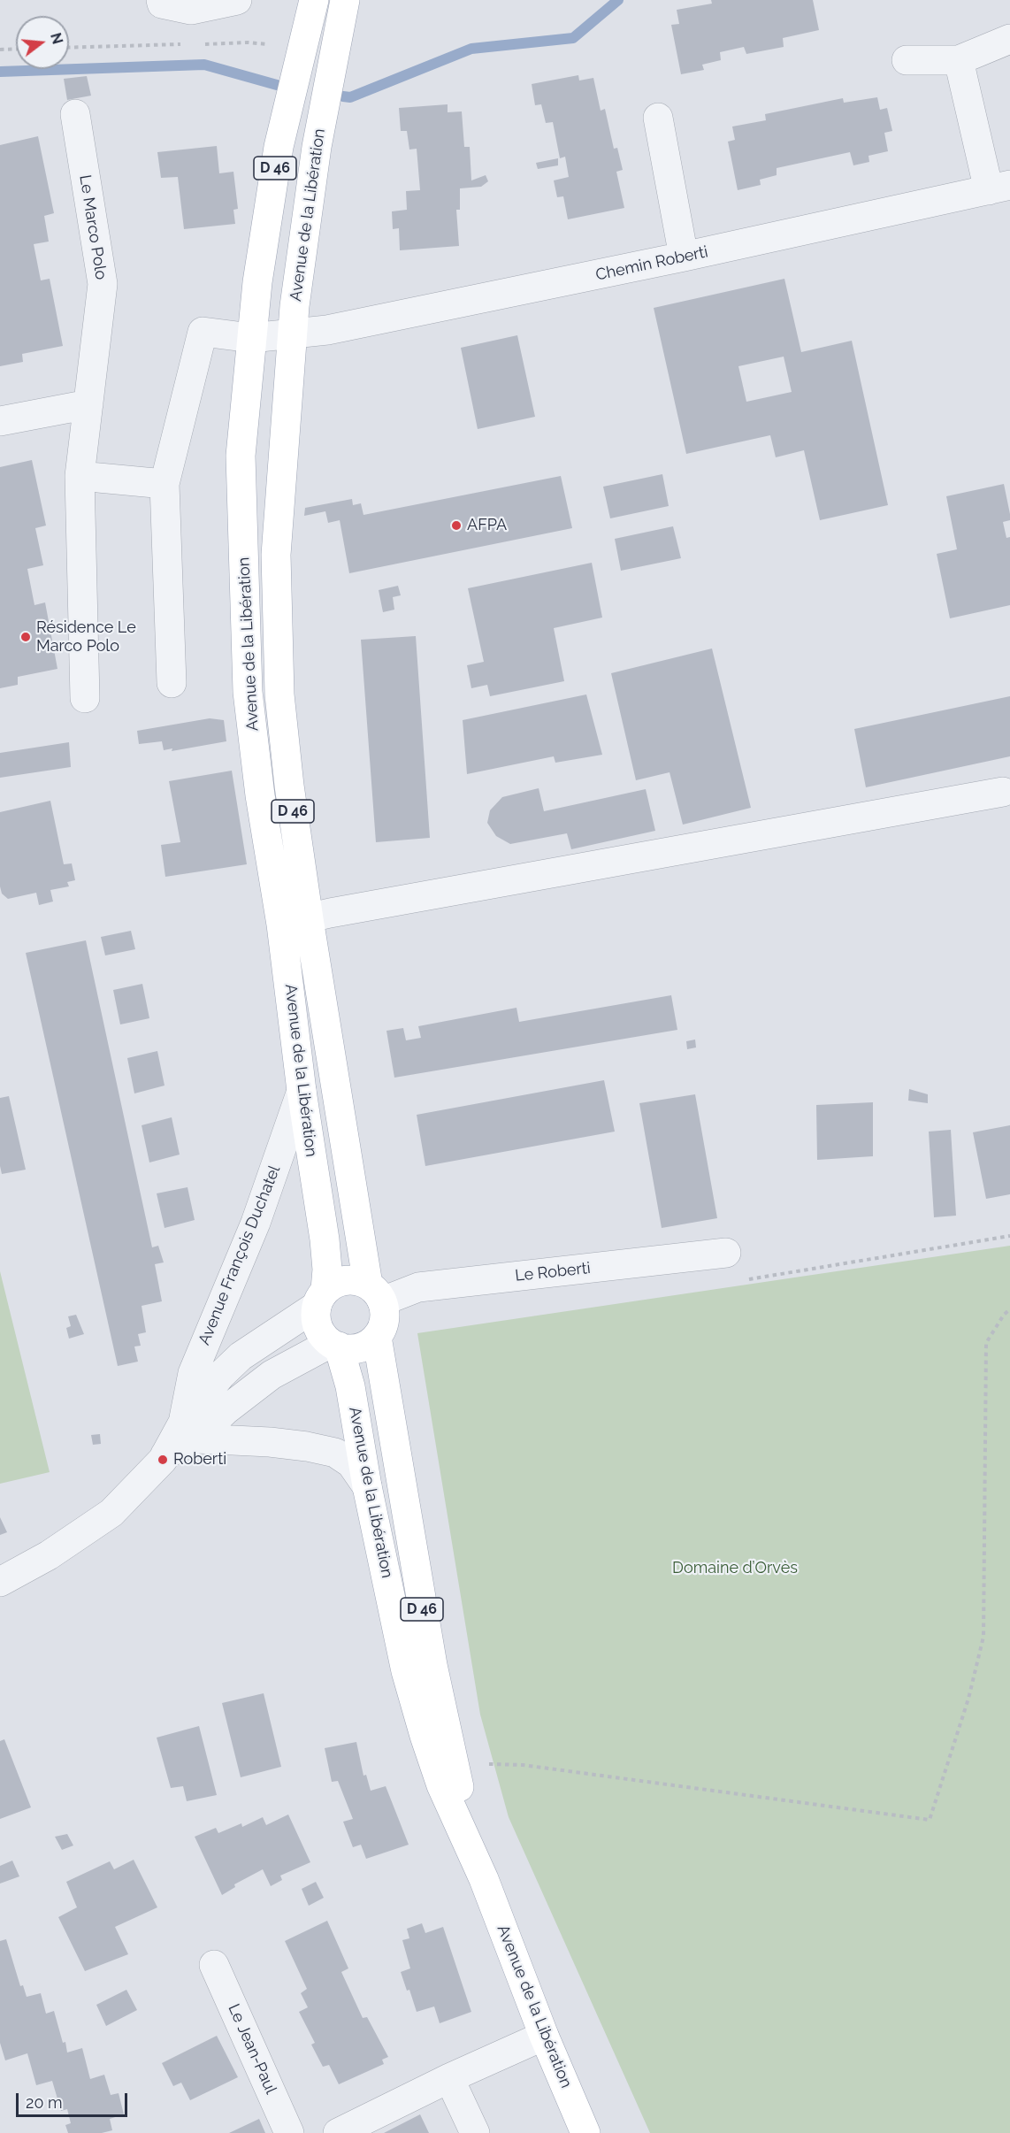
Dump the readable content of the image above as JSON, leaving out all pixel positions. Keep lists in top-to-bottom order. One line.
{"streets":{"main road":["D 46","Avenue de la Libération"],"street":["Le Marco Polo","Chemin Roberti","Avenue François Duchatel","Le Roberti","Le Jean-Paul"]},"crossings":[["Avenue de la Libération","Chemin Roberti"],["Avenue de la Libération","Avenue François Duchatel"],["Avenue de la Libération","Le Roberti"],["Avenue François Duchatel","Le Roberti"]],"parks":["Domaine d’Orvès"],"places":["AFPA","Résidence Le Marco Polo","Roberti"],"scale_bar":"20 m","north":"right"}
